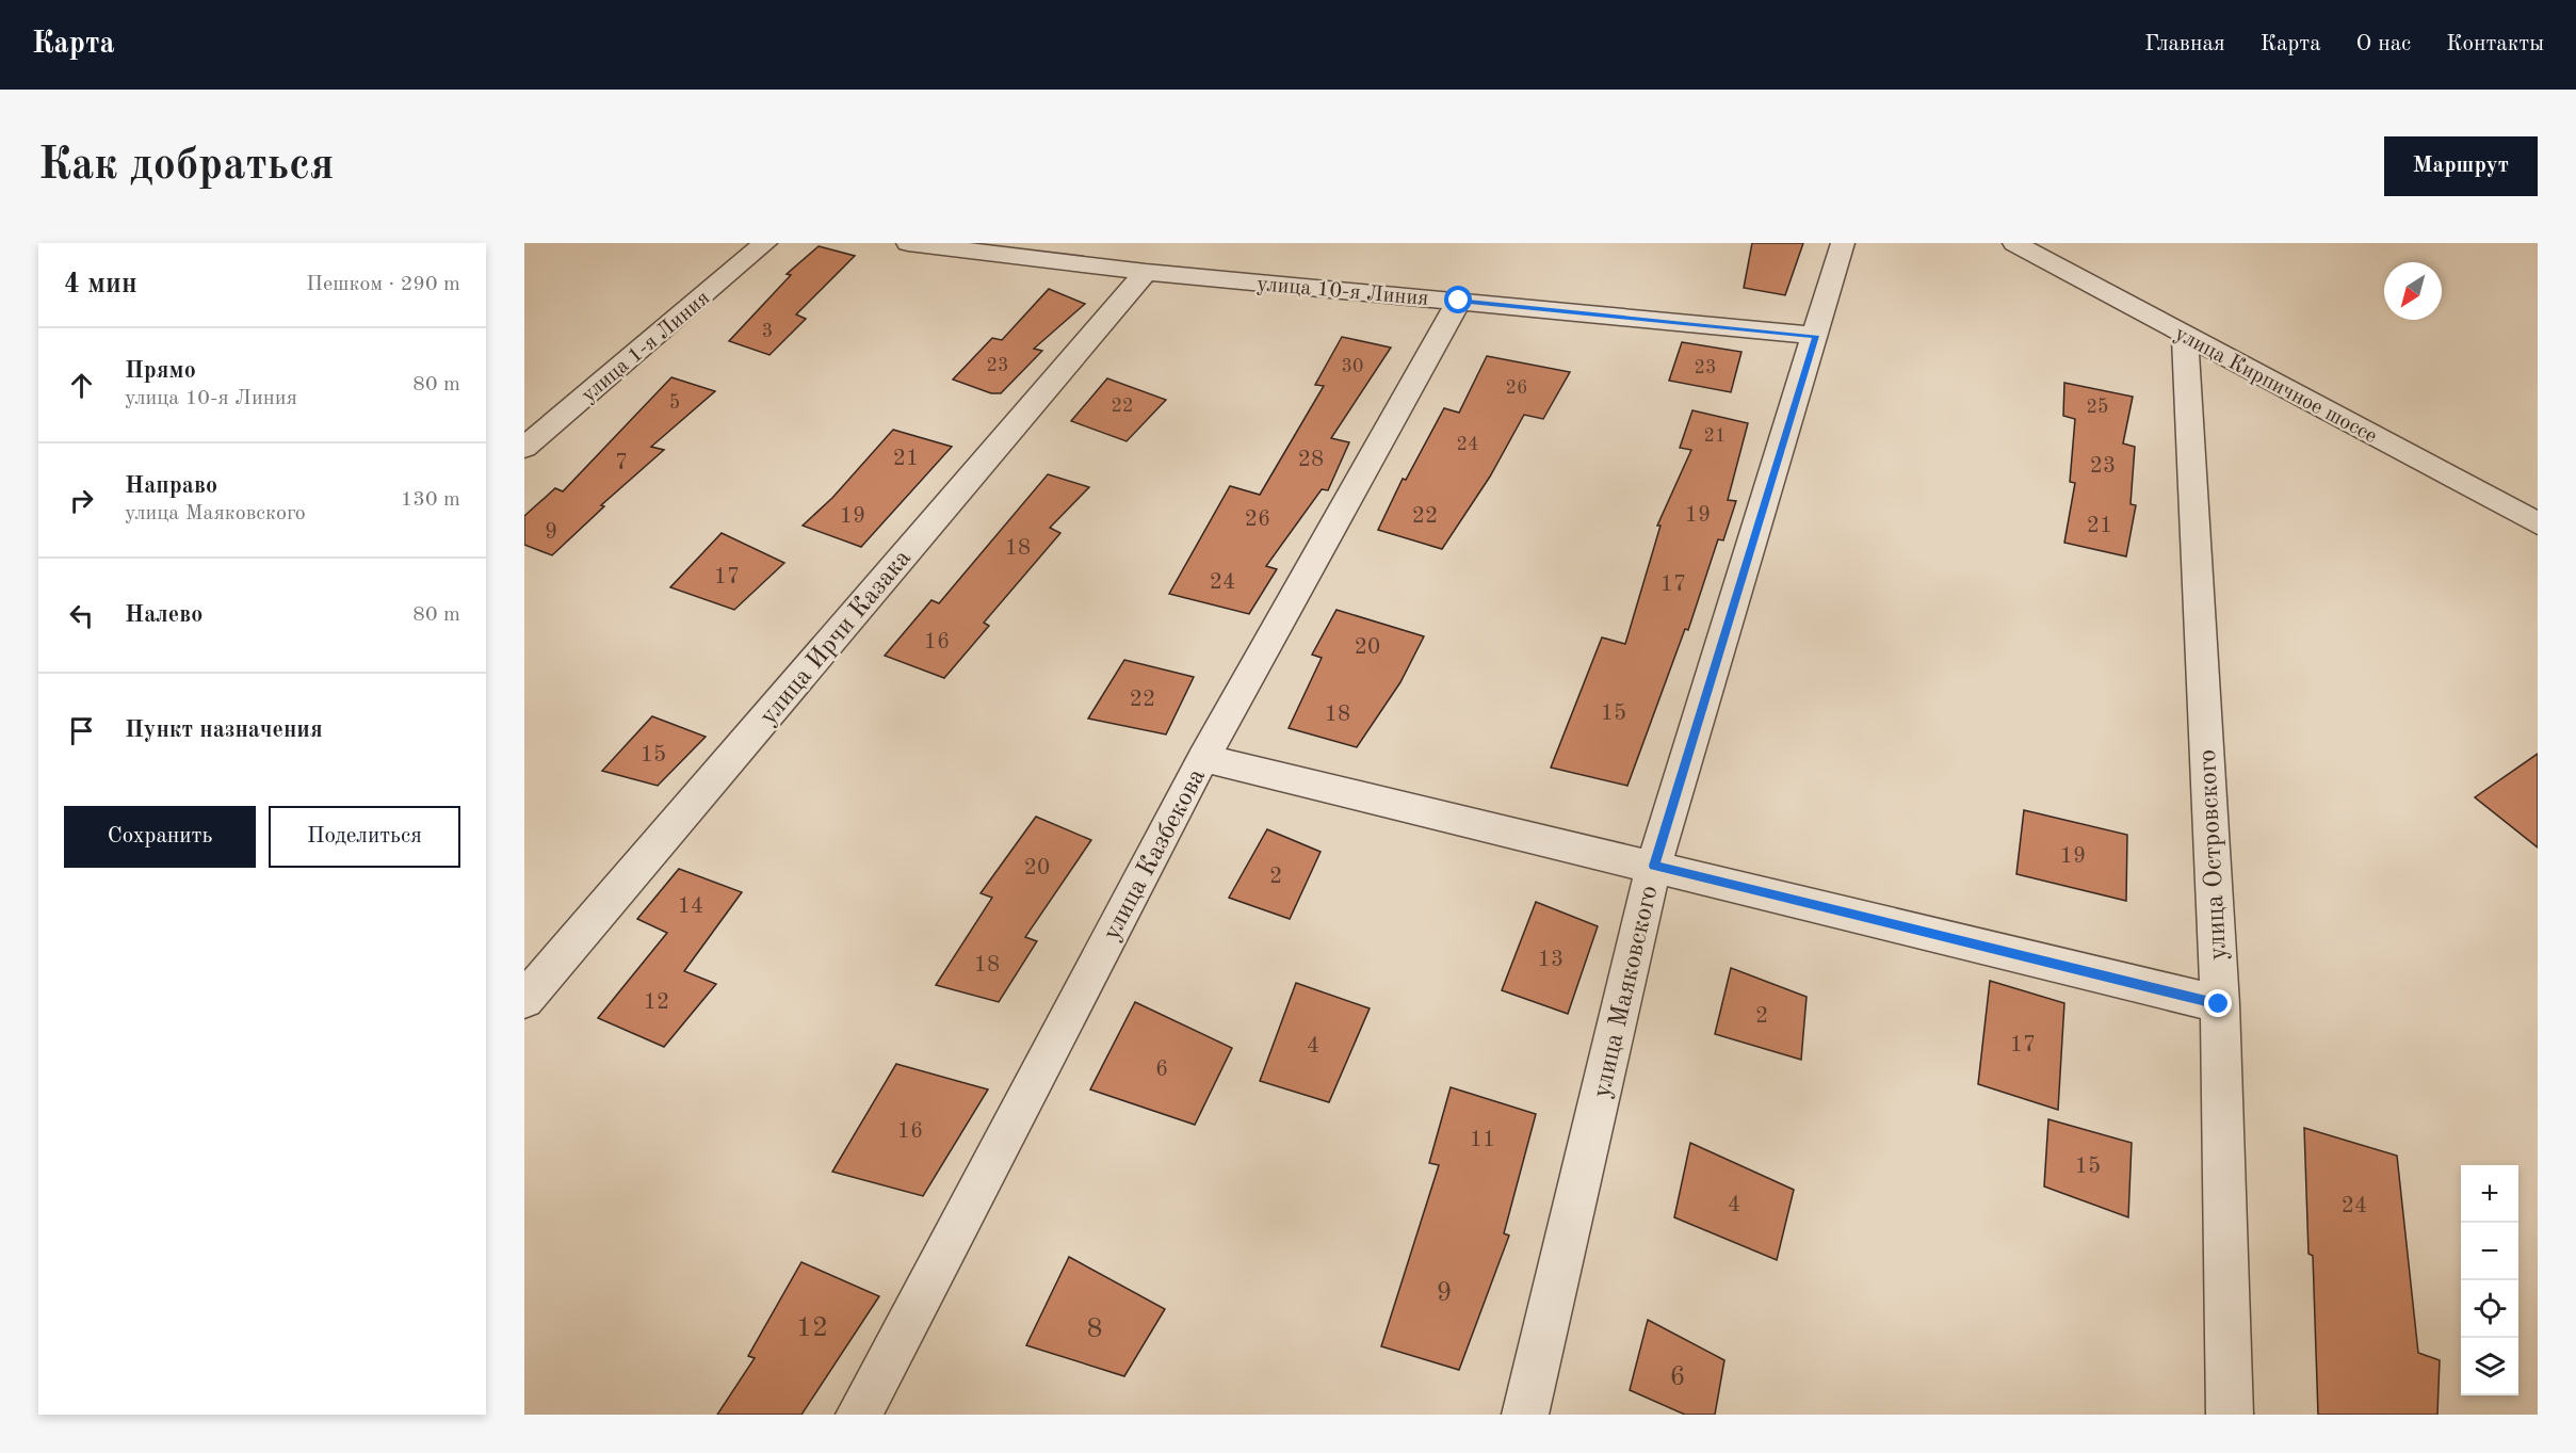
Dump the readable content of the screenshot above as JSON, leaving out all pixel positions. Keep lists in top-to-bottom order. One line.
{"streets":{"street":["улица 10-я Линия","улица 1-я Линия","улица Кирпичное шоссе","улица Ирчи Казака","улица Казбекова","улица Островского","улица Маяковского"]},"crossings":[["улица 10-я Линия","улица Ирчи Казака"],["улица 10-я Линия","улица Казбекова"],["улица 10-я Линия","улица Маяковского"],["улица Кирпичное шоссе","улица Островского"]],"house_numbers":["3","23","30","23","26","5","22","25","21","24","21","28","7","23","19","19","22","26","21","9","18","17","24","17","16","20","22","15","18","15","19","20","2","14","13","18","12","2","17","4","6","16","11","15","4","24","9","12","8","6"],"north":"bottom left","page":{"header":"Карта","nav":["Главная","Карта","О нас","Контакты"],"buttons":["Маршрут",["Сохранить","Поделиться"]],"title":"Как добраться","heading":["4 мин","Пешком · 290 m"],"list":[["Прямо","улица 10-я Линия","80 m"],["Направо","улица Маяковского","130 m"],["Налево","80 m"],"Пункт назначения"],"map_buttons":["+","−"]}}
